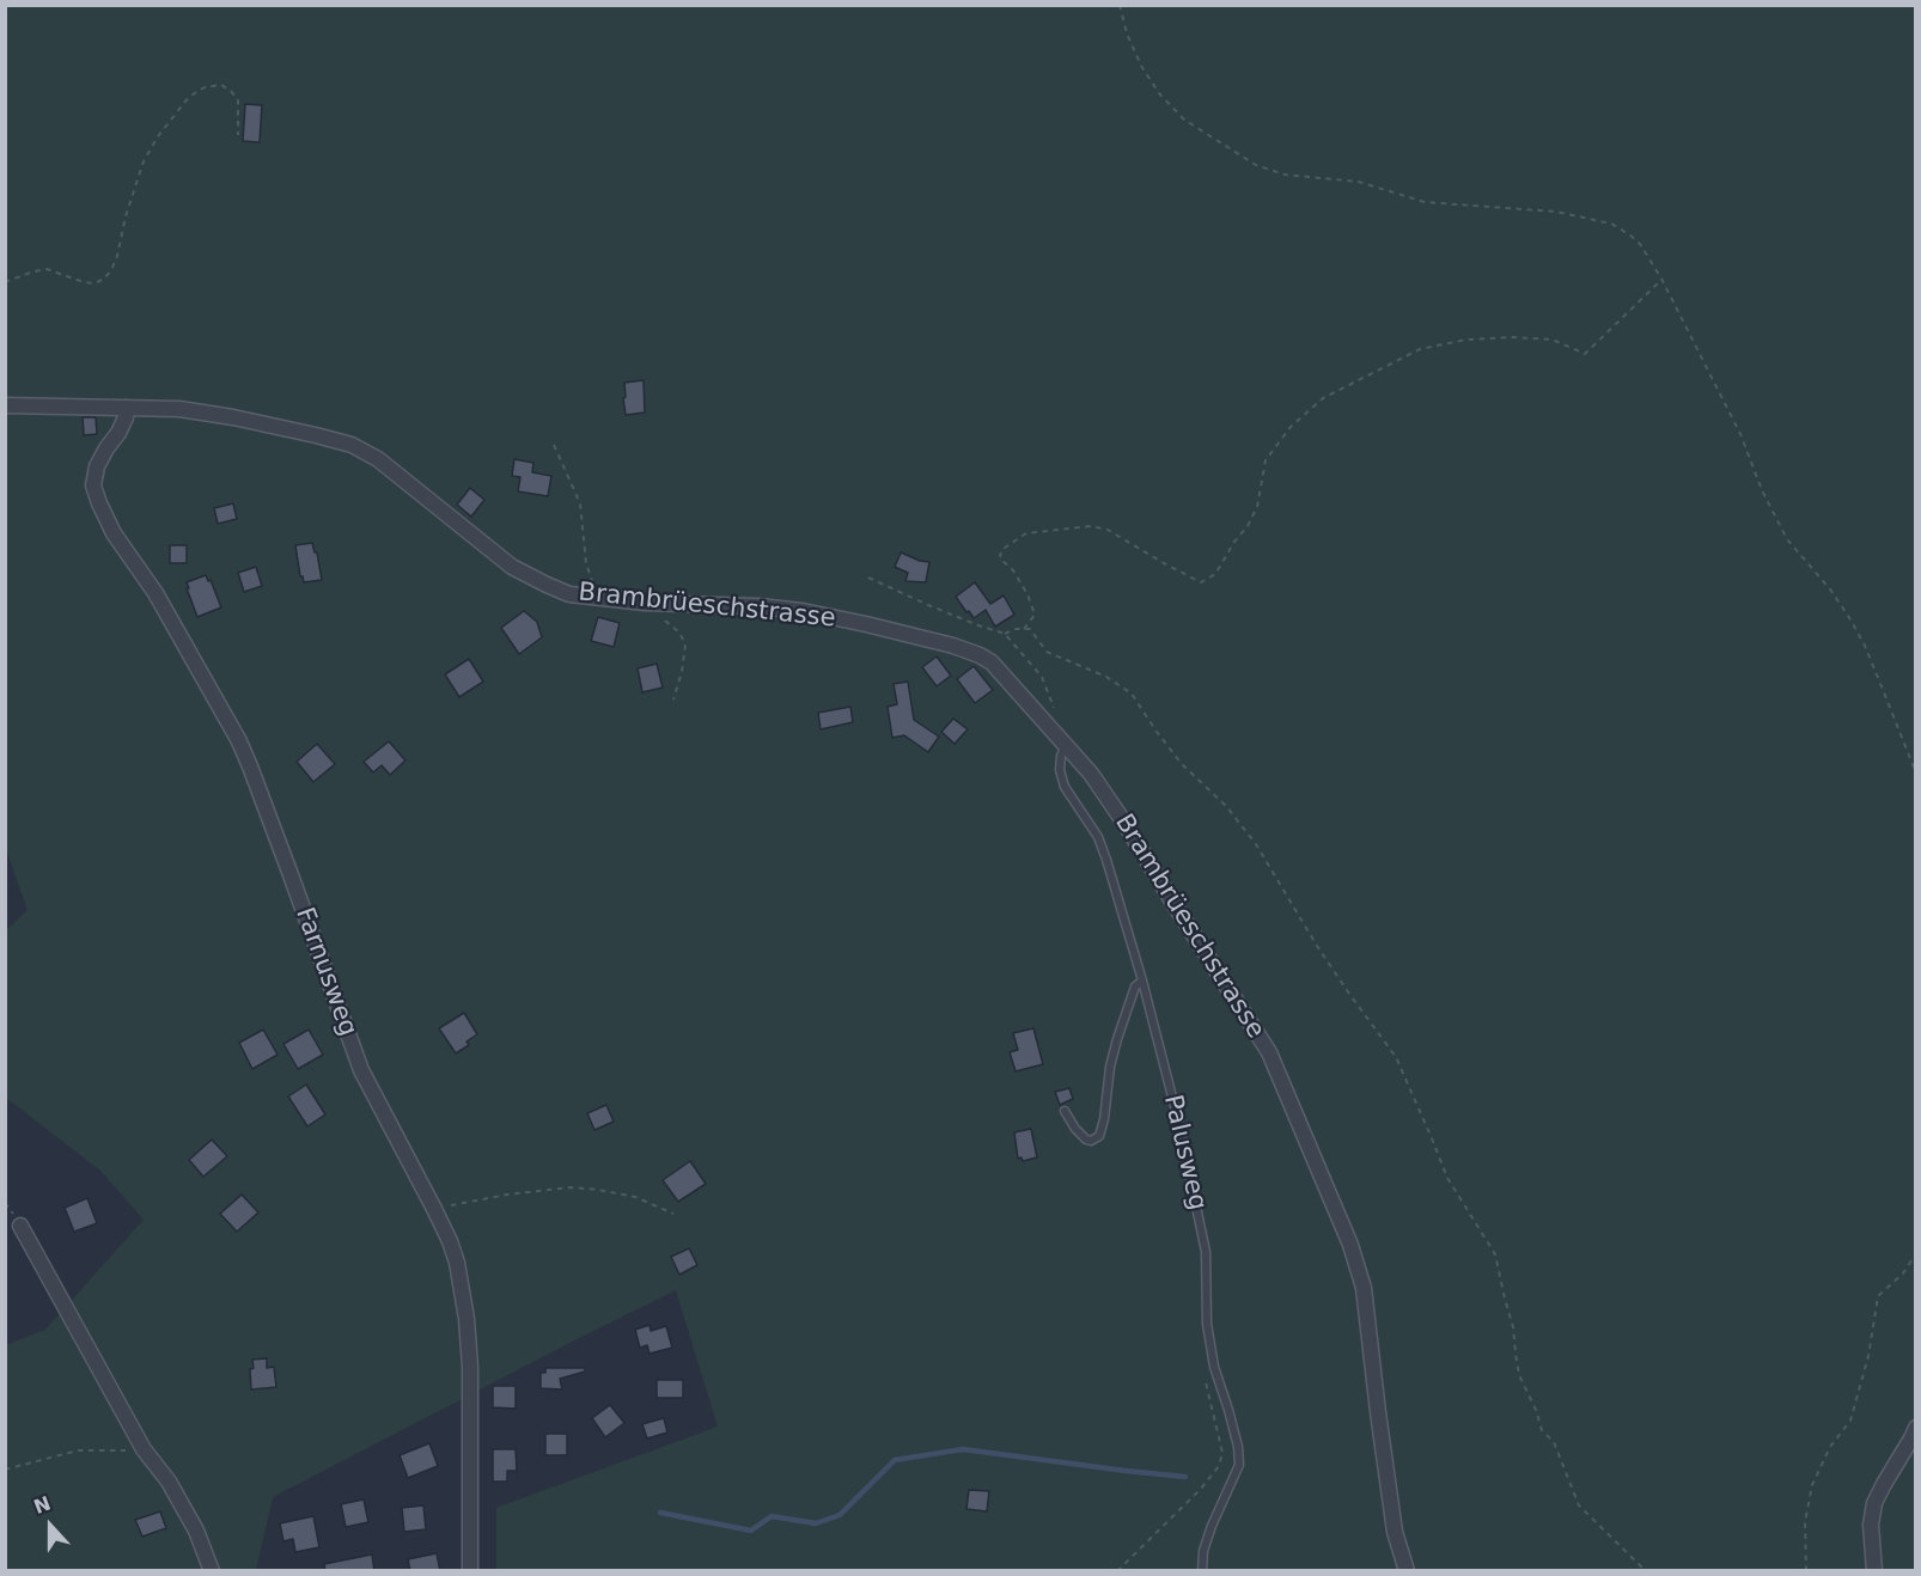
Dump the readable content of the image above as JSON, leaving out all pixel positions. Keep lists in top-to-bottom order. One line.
{"streets":{"street":["Brambrüeschstrasse","Farnusweg"],"lane":["Palusweg"]},"crossings":[["Brambrüeschstrasse","Farnusweg"],["Brambrüeschstrasse","Palusweg"]],"north":"top"}
